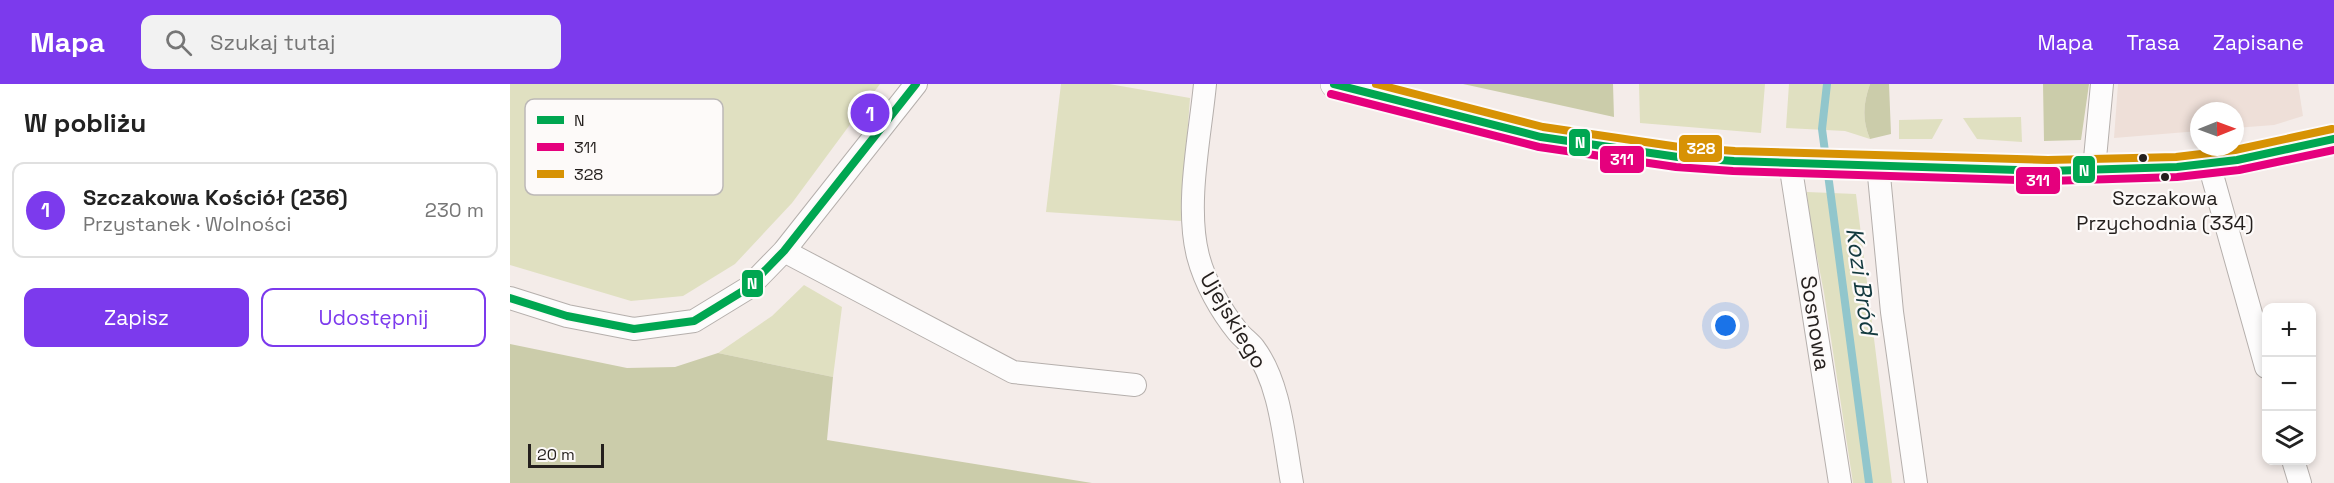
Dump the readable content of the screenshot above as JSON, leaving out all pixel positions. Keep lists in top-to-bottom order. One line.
{"streets":{"street":["Ujejskiego","Sosnowa"]},"water":["Kozi Bród"],"places":["Szczakowa Przychodnia (334)"],"lines":["transit line N","transit line 328","transit line 311"],"legend":["N","311","328"],"scale_bar":"20 m","north":"right","page":{"header":"Mapa","search":"Szukaj tutaj","nav":["Mapa","Trasa","Zapisane"],"heading":"W pobliżu","pins":"1","list":[{"mark":"1","name":"Szczakowa Kościół (236)","note":"Przystanek · Wolności","value":"230 m"}],"buttons":["Zapisz","Udostępnij"],"map_buttons":["+","−"],"scale":"20 m"}}
